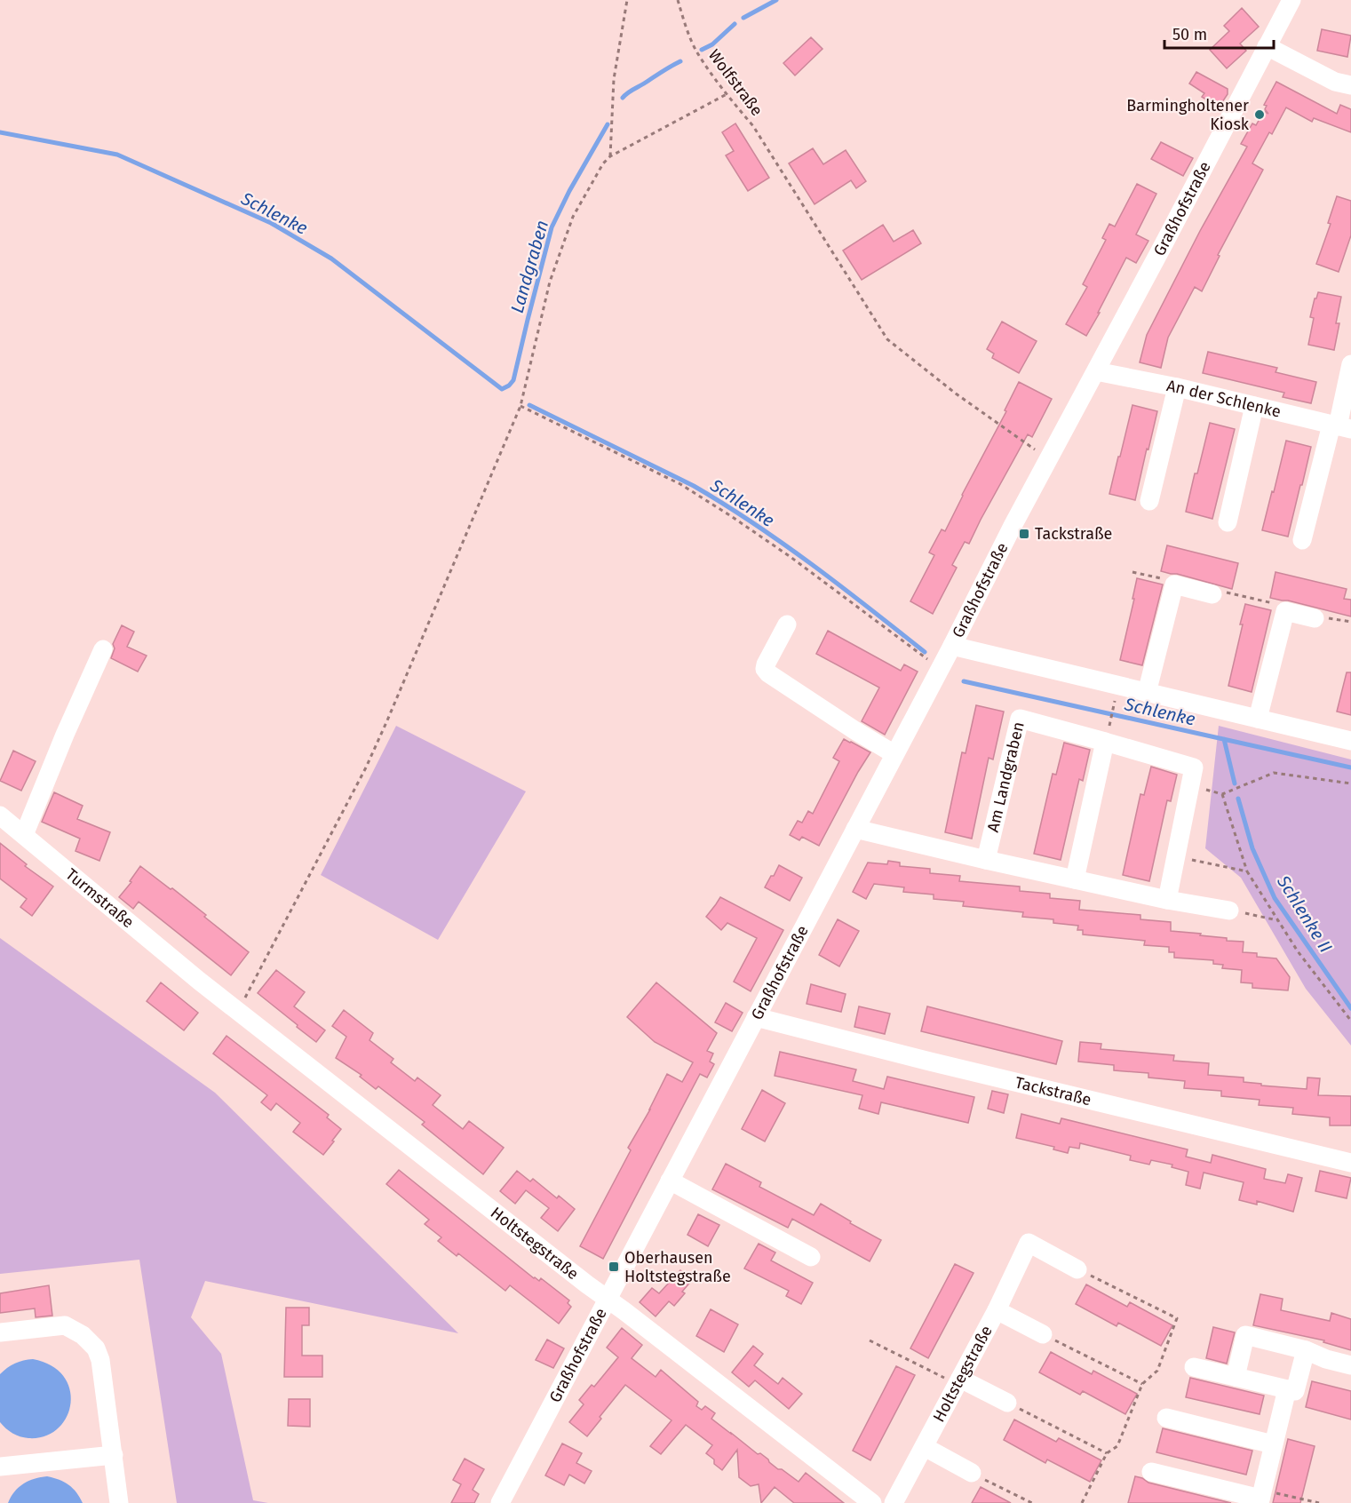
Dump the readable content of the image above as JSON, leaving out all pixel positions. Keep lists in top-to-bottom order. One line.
{"streets":{"street":["Graßhofstraße","An der Schlenke","Am Landgraben","Turmstraße","Tackstraße","Holtstegstraße"],"path":["Wolfstraße"]},"crossings":[["Wolfstraße","Graßhofstraße"],["Graßhofstraße","An der Schlenke"],["Graßhofstraße","Tackstraße"],["Graßhofstraße","Holtstegstraße"],["Turmstraße","Holtstegstraße"]],"water":["Schlenke","Landgraben","Schlenke II"],"places":{"other":["Barmingholtener Kiosk"],"transit":["Tackstraße","Oberhausen Holtstegstraße"]},"scale_bar":"50 m"}
